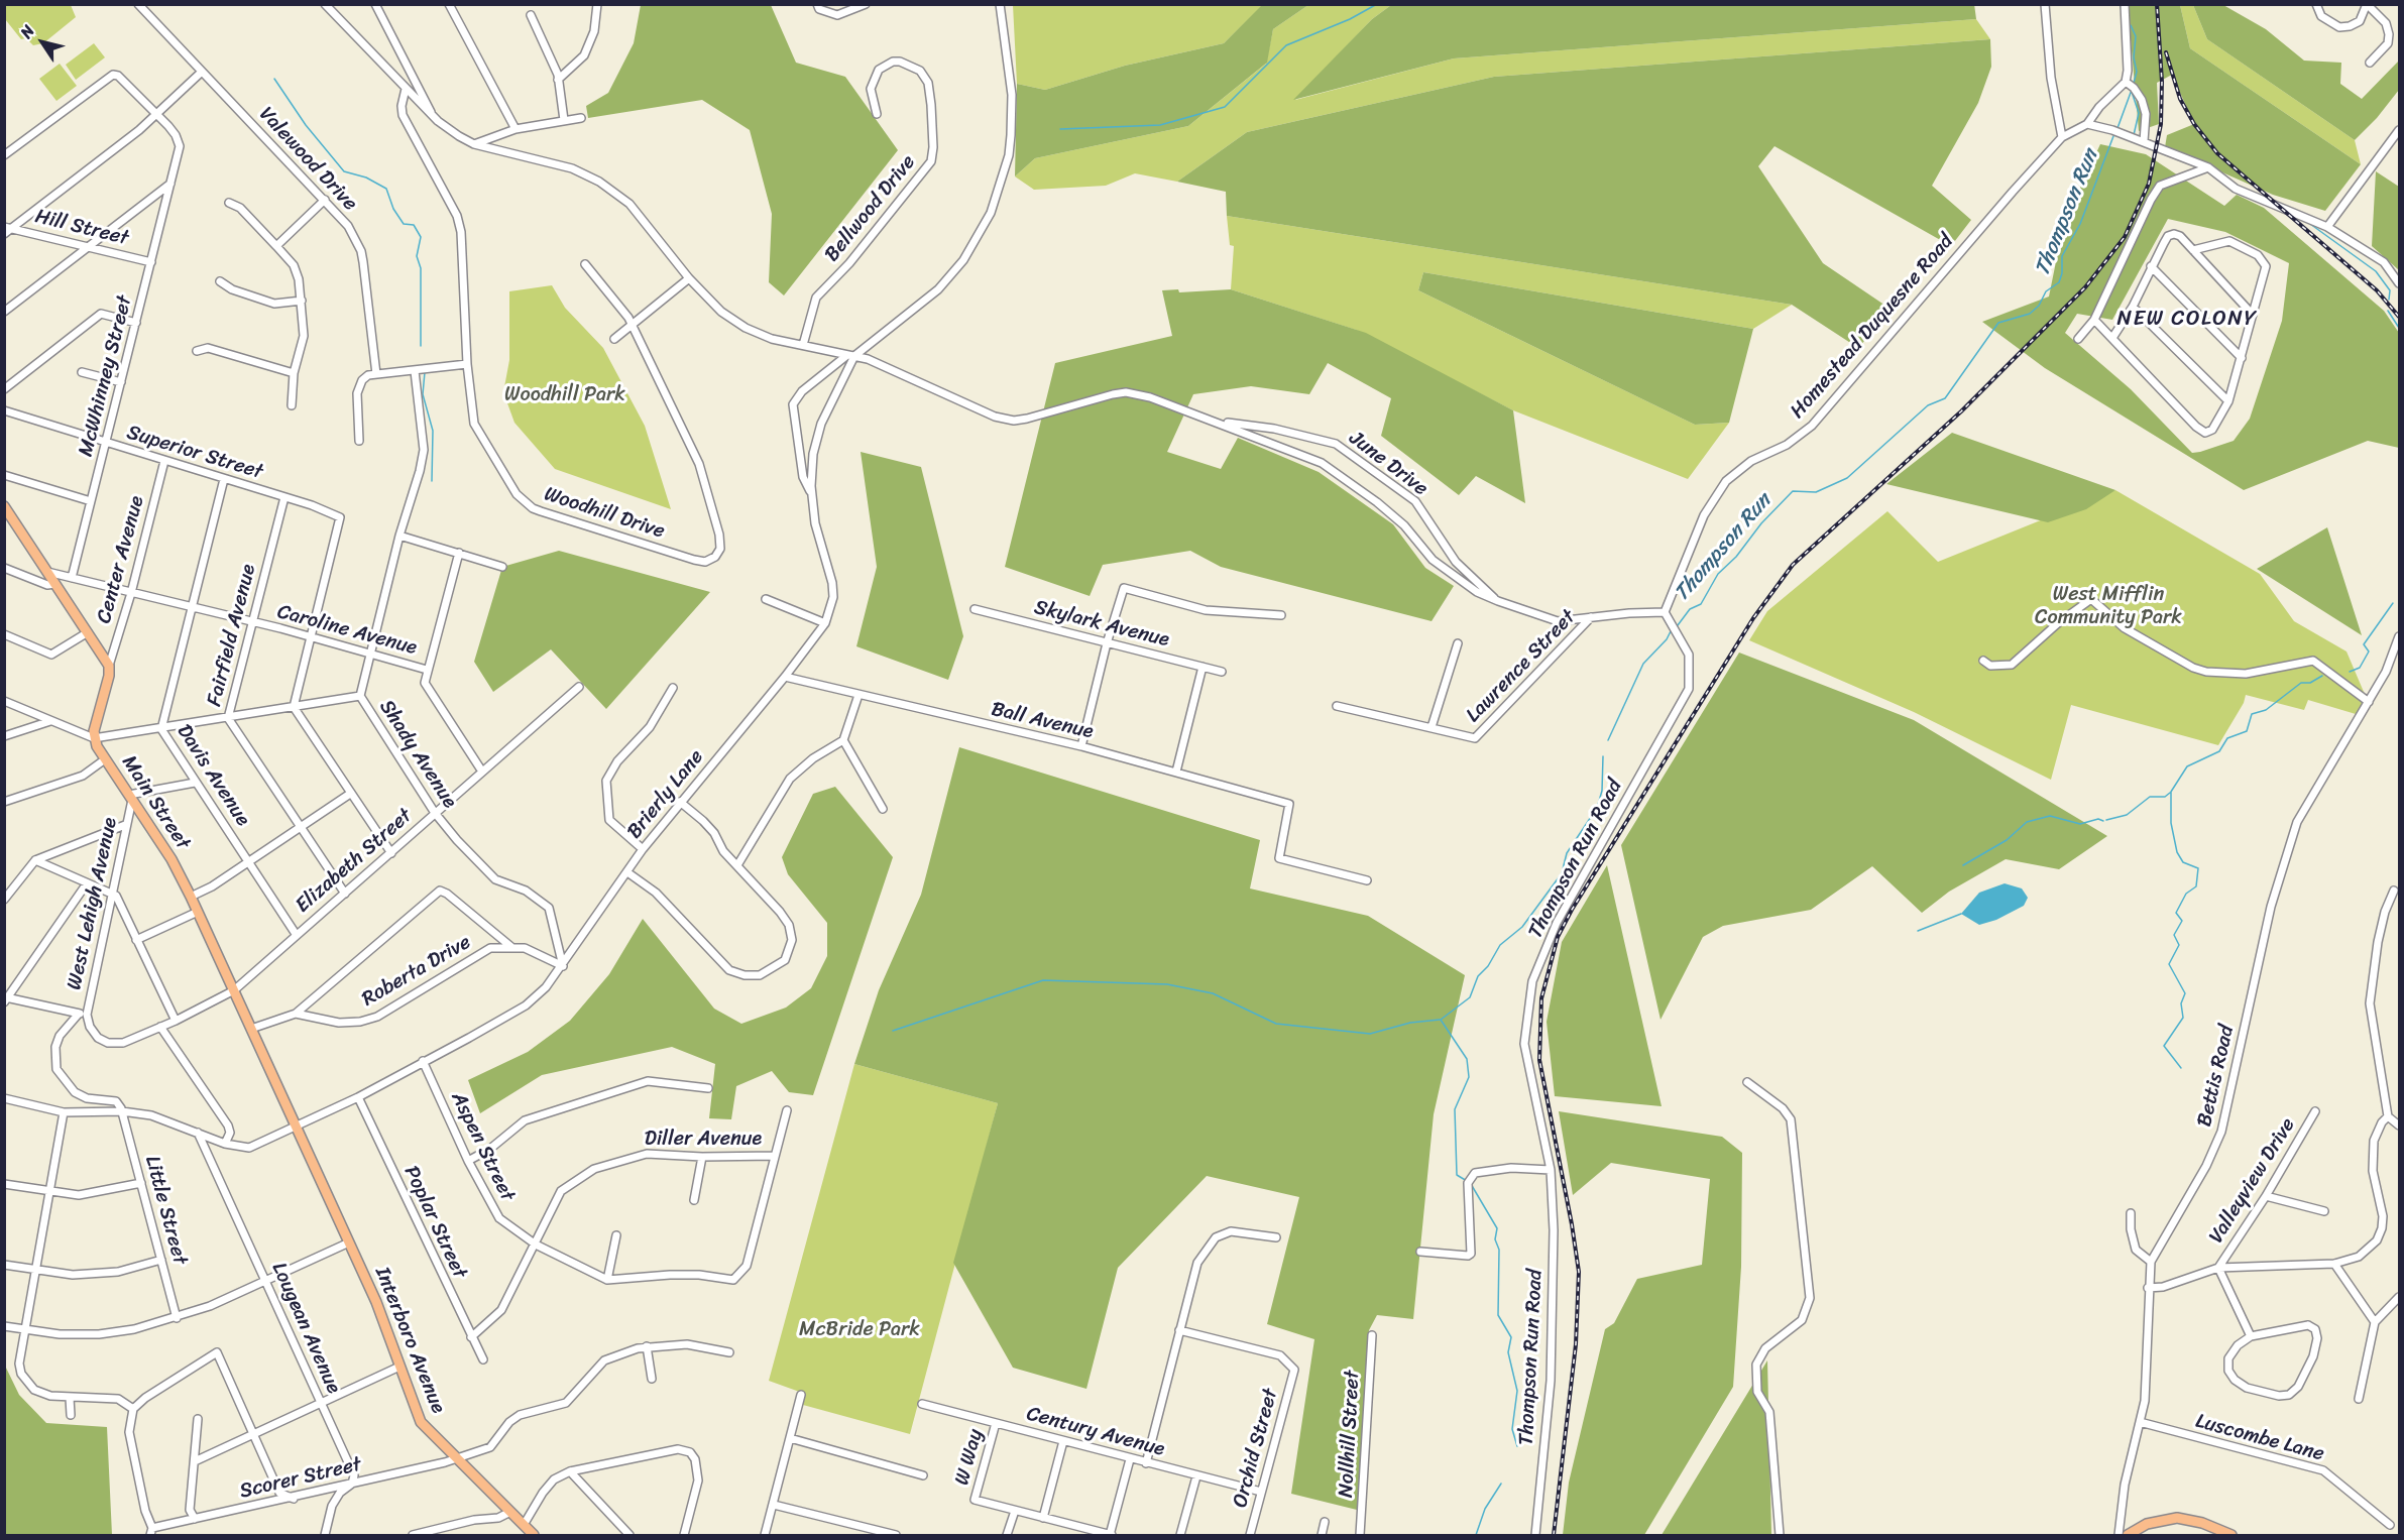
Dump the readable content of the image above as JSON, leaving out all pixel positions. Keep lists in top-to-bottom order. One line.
{"streets":{"main road":["Main Street","Interboro Avenue"],"street":["Valewood Drive","Bellwood Drive","Hill Street","Homestead Duquesne Road","McWhinney Street","Superior Street","June Drive","Woodhill Drive","Center Avenue","Skylark Avenue","Caroline Avenue","Fairfield Avenue","Lawrence Street","Ball Avenue","Shady Avenue","Davis Avenue","Brierly Lane","Thompson Run Road","Elizabeth Street","West Lehigh Avenue","Roberta Drive","Bettis Road","Diller Avenue","Aspen Street","Valleyview Drive","Little Street","Poplar Street","Lougean Avenue","Century Avenue","Nollhill Street","Luscombe Lane","Orchid Street","W Way","Scorer Street"]},"crossings":[["Hill Street","McWhinney Street"],["Homestead Duquesne Road","Thompson Run Road"],["McWhinney Street","Superior Street"],["McWhinney Street","Caroline Avenue"],["Superior Street","Center Avenue"],["Superior Street","Caroline Avenue"],["Superior Street","Fairfield Avenue"],["Superior Street","Davis Avenue"],["Center Avenue","Caroline Avenue"],["Caroline Avenue","Fairfield Avenue"],["Caroline Avenue","Shady Avenue"],["Caroline Avenue","Davis Avenue"],["Fairfield Avenue","Elizabeth Street"],["Ball Avenue","Brierly Lane"],["Shady Avenue","Brierly Lane"],["Shady Avenue","Elizabeth Street"],["Shady Avenue","Roberta Drive"],["Davis Avenue","Elizabeth Street"],["Brierly Lane","Main Street"],["Brierly Lane","Roberta Drive"],["Brierly Lane","Aspen Street"],["Brierly Lane","Little Street"],["Brierly Lane","Poplar Street"],["Brierly Lane","Lougean Avenue"],["Brierly Lane","Interboro Avenue"],["Main Street","Elizabeth Street"],["Main Street","West Lehigh Avenue"],["Main Street","Interboro Avenue"],["Elizabeth Street","West Lehigh Avenue"],["Bettis Road","Luscombe Lane"],["Diller Avenue","Aspen Street"],["Diller Avenue","Poplar Street"],["Lougean Avenue","Scorer Street"],["Interboro Avenue","Scorer Street"],["Century Avenue","Orchid Street"],["Century Avenue","W Way"]],"districts":["NEW COLONY"],"water":["Thompson Run"],"parks":["Woodhill Park","West Mifflin Community Park","McBride Park"],"north":"top left"}
